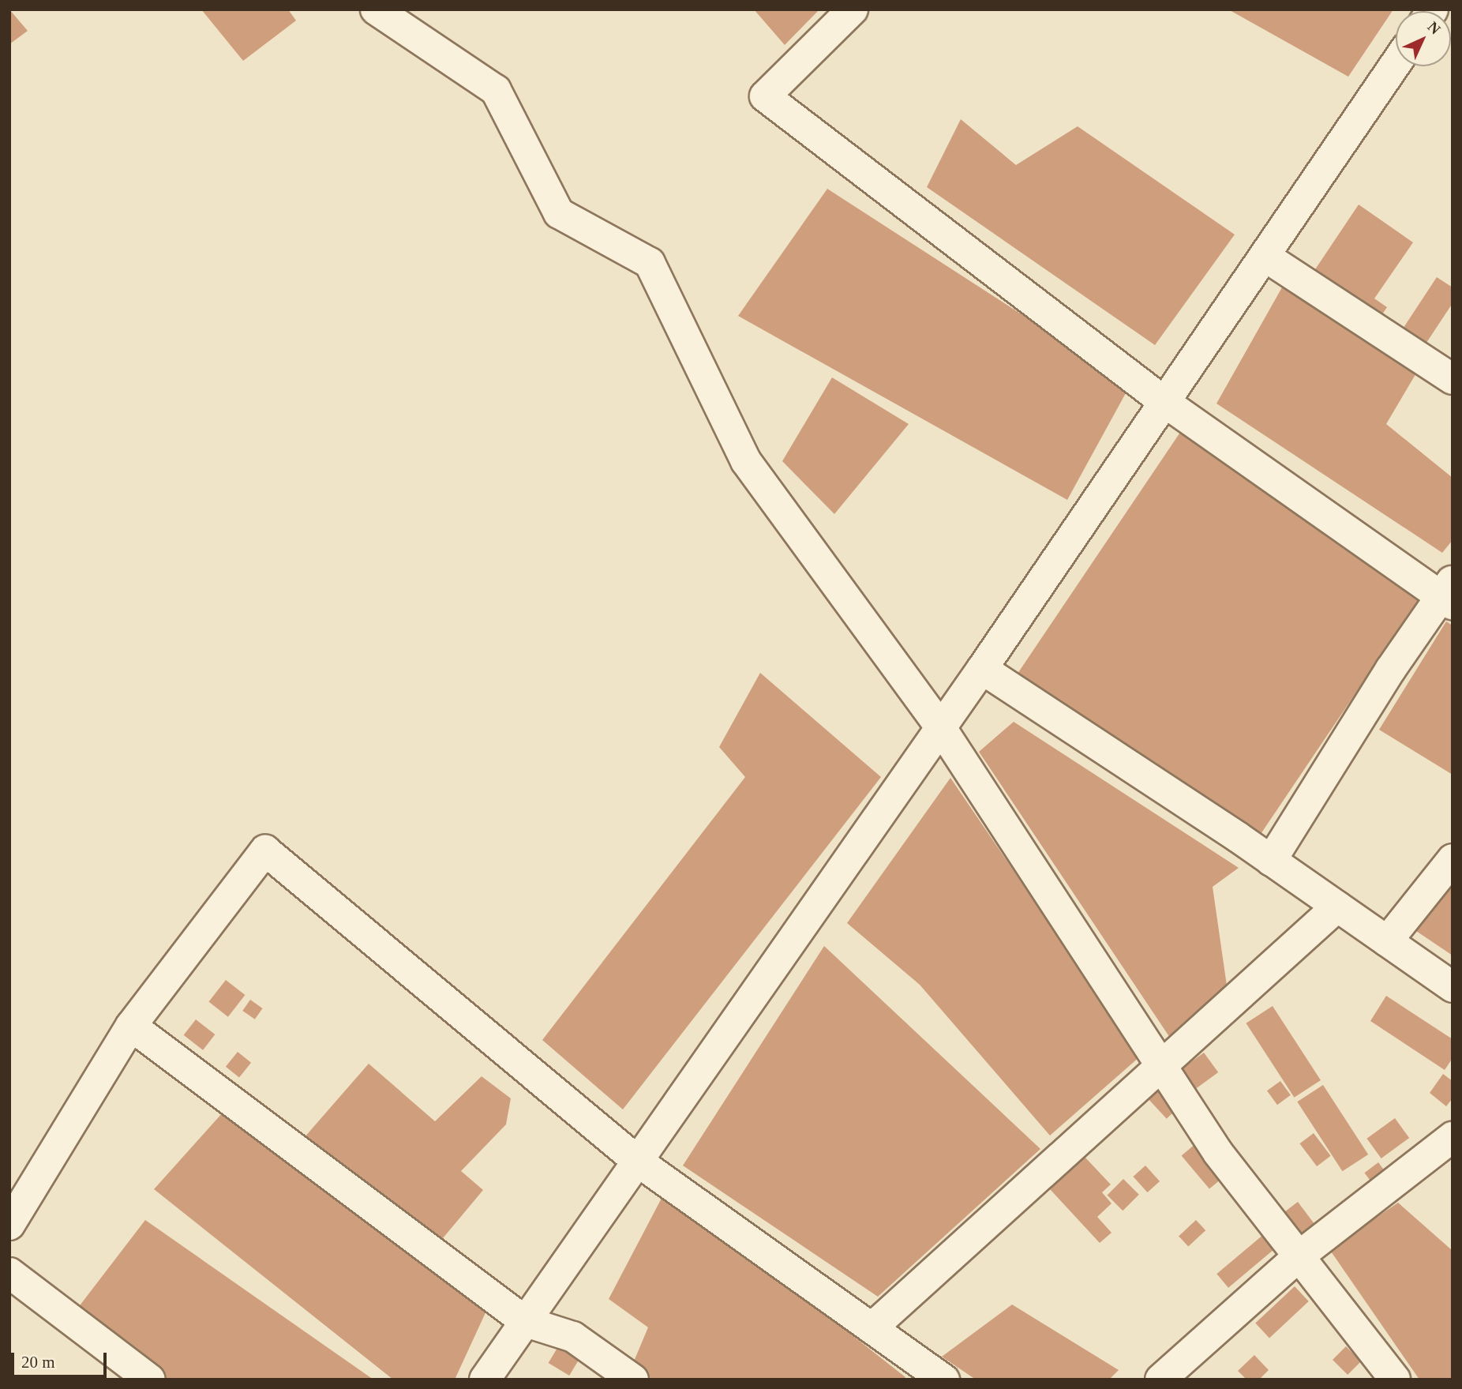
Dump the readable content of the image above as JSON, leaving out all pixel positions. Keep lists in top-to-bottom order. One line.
{"scale_bar":"20 m","north":"top right"}
